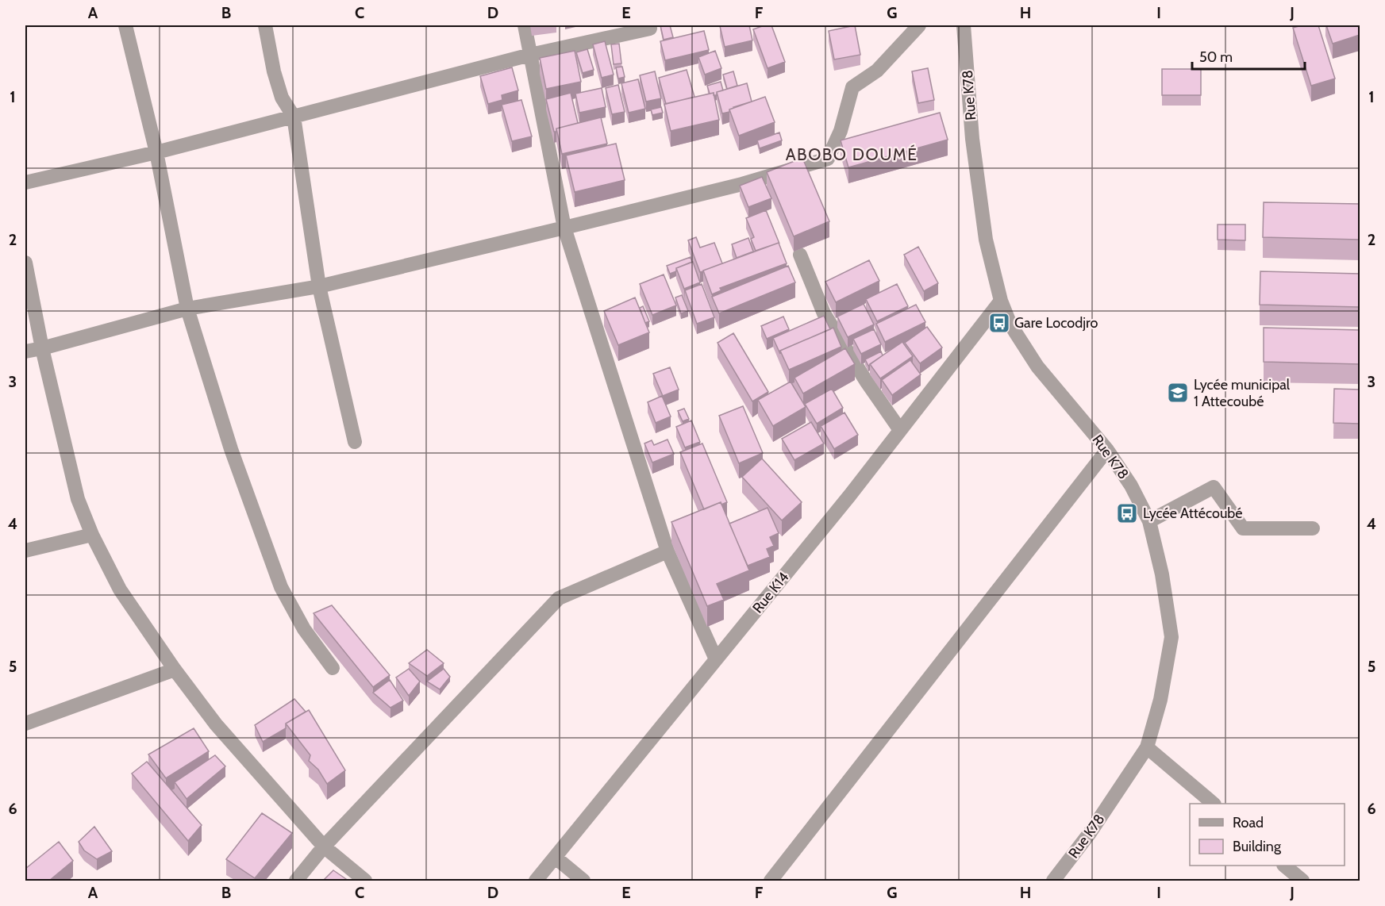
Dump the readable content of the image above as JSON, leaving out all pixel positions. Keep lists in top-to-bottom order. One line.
{"streets":{"street":["Rue K78","Rue K14"]},"crossings":[["Rue K78","Rue K14"]],"districts":["ABOBO DOUMÉ"],"places":{"bus stop":["Gare Locodjro","Lycée Attécoubé"],"school or university":["Lycée municipal 1 Attecoubé"]},"legend":["Road","Building"],"scale_bar":"50 m","grid":{"columns":["A","B","C","D","E","F","G","H","I","J"],"rows":["1","2","3","4","5","6"]}}
